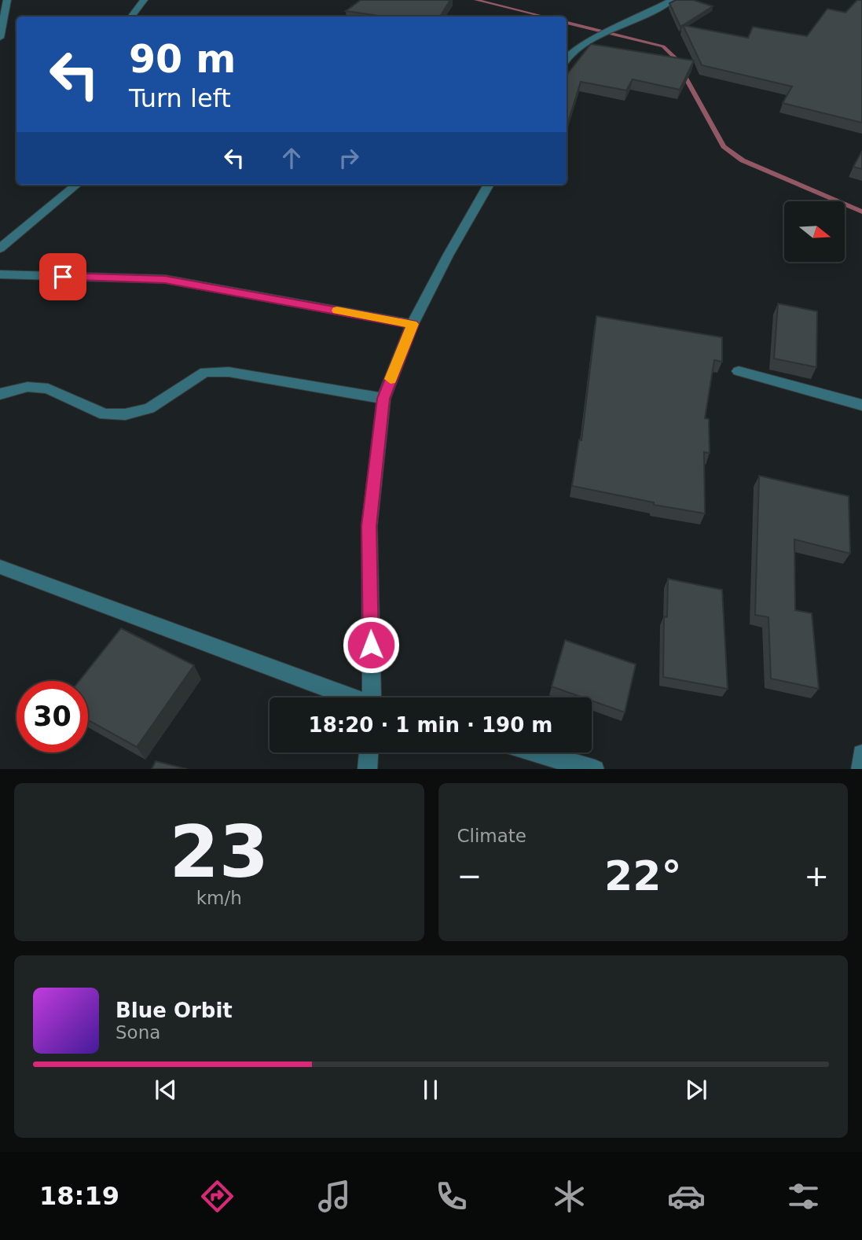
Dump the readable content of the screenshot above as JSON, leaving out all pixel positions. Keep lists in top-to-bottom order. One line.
{"north":"right","page":{"turn":["90 m","Turn left"],"limit":"30","trip":"18:20 · 1 min · 190 m","tile":[["23","km/h"],"Climate"],"heat":["−","22°","+"],"song":["Blue Orbit","Sona"],"tabs":"18:19"}}
